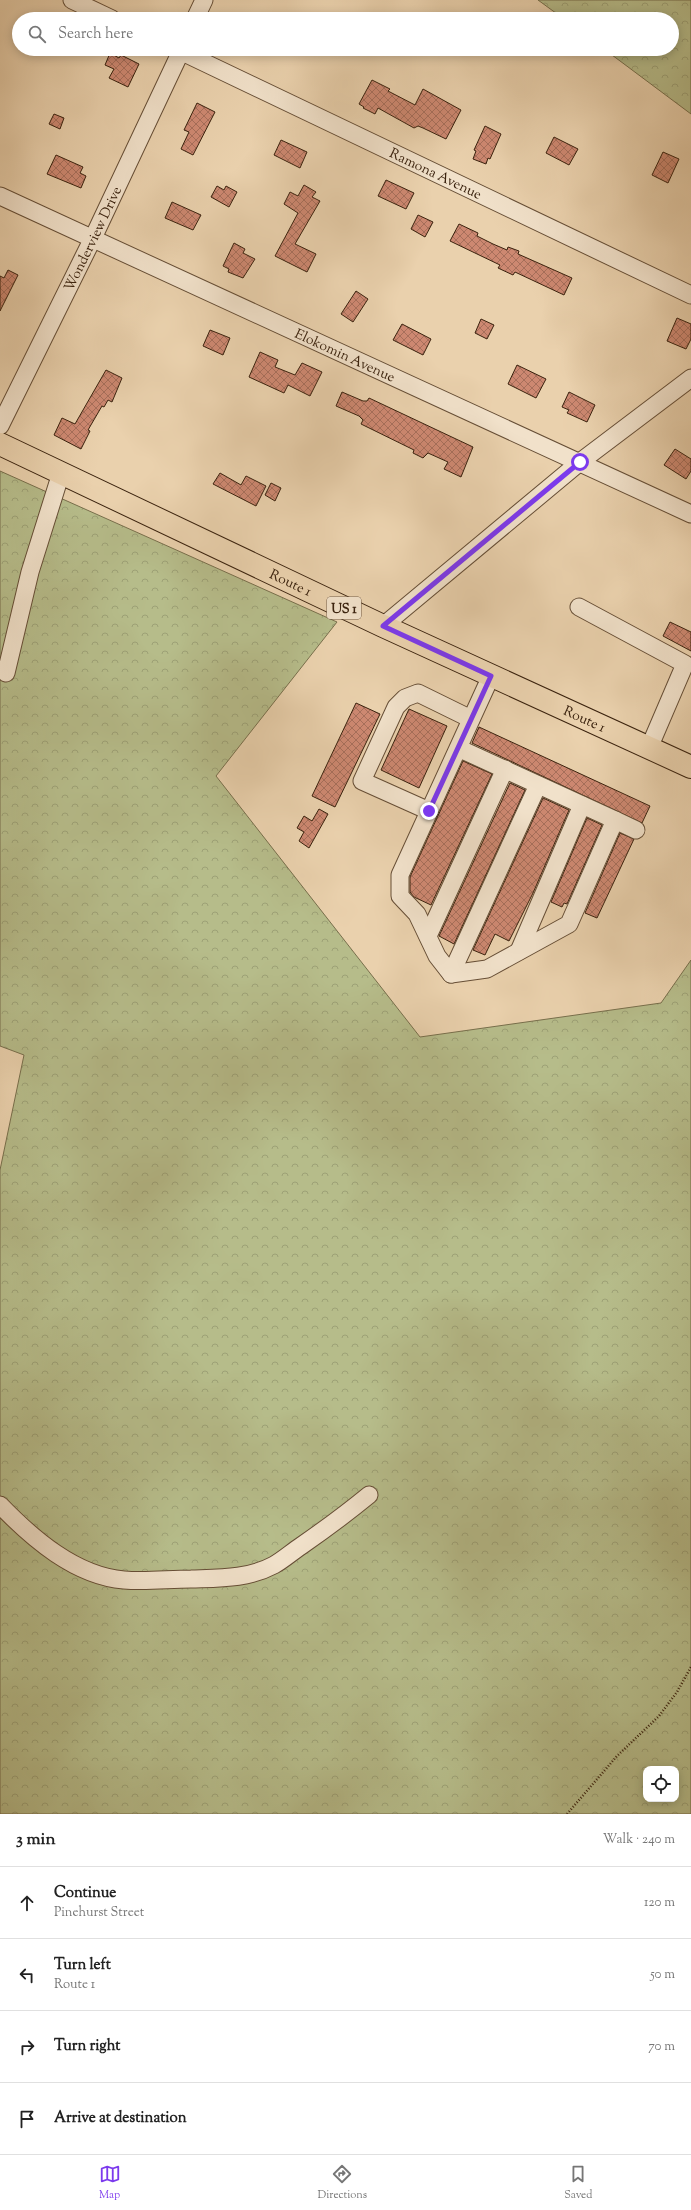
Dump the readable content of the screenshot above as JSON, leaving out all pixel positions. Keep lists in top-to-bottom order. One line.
{"streets":{"main road":["Route 1","US 1"],"street":["Ramona Avenue","Wonderview Drive","Elokomin Avenue"]},"crossings":[["Wonderview Drive","Elokomin Avenue"]],"page":{"search":"Search here","heading":["3 min","Walk · 240 m"],"list":[["Continue","Pinehurst Street","120 m"],["Turn left","Route 1","50 m"],["Turn right","70 m"],"Arrive at destination"],"nav":["Map","Directions","Saved"]}}
